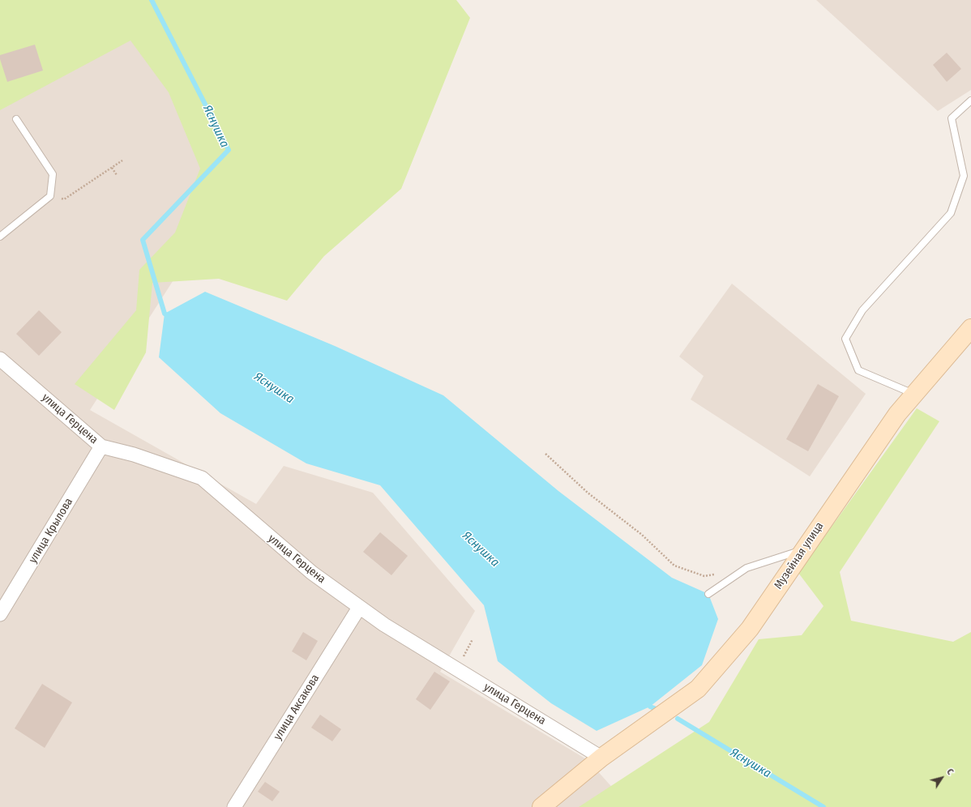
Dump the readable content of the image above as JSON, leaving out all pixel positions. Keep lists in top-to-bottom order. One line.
{"streets":{"street":["улица Герцена","улица Крылова","Музейная улица","улица Аксакова"]},"crossings":[["улица Герцена","улица Крылова"],["улица Герцена","Музейная улица"],["улица Герцена","улица Аксакова"]],"water":["Яснушка"],"north":"top right"}
